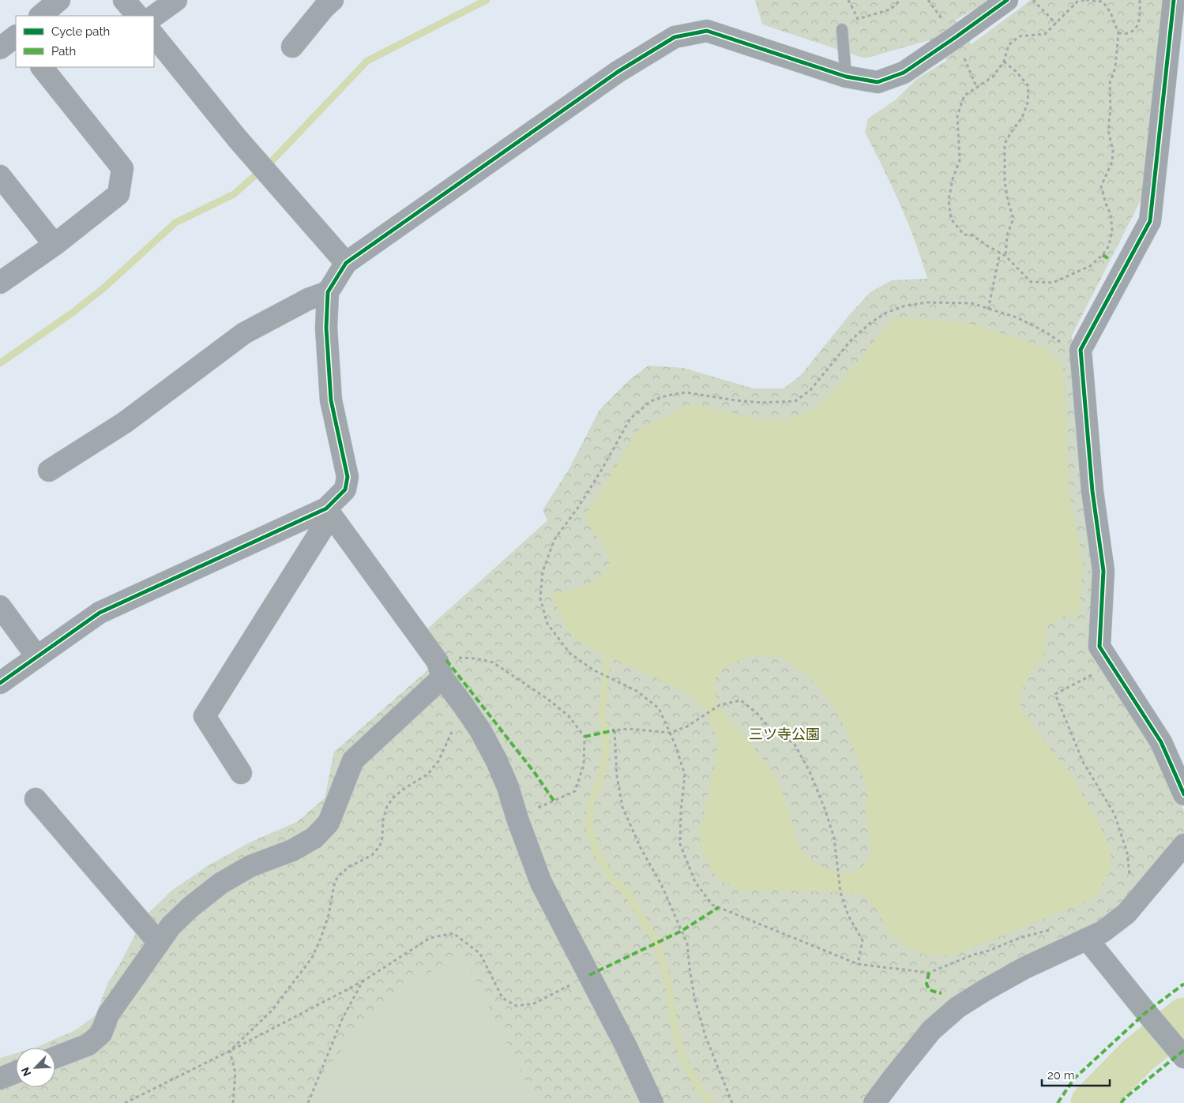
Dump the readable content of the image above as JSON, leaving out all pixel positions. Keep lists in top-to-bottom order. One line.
{"parks":["三ツ寺公園"],"legend":["Cycle path","Path"],"scale_bar":"20 m","north":"bottom left"}
